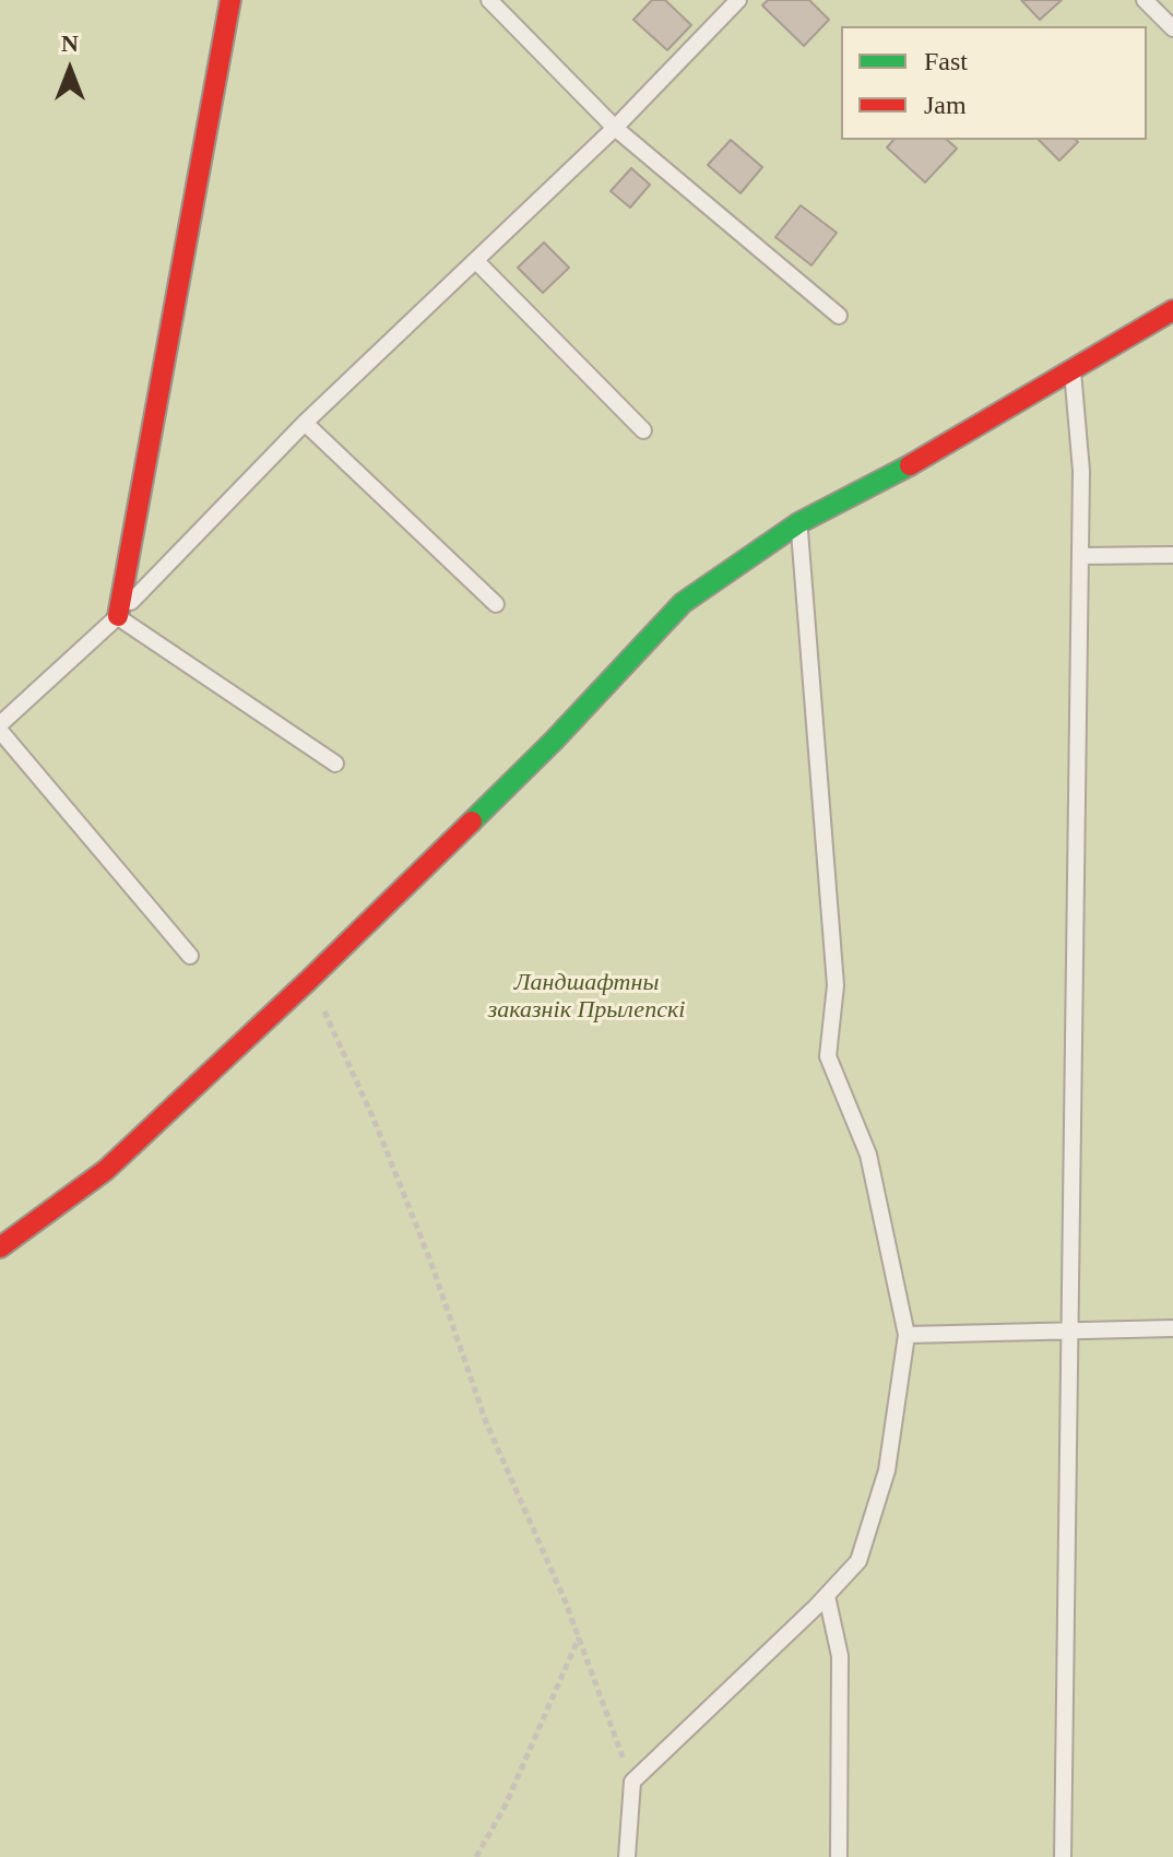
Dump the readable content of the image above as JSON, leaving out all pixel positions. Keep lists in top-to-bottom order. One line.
{"parks":["Ландшафтны заказнік Прылепскі"],"legend":["Fast","Jam"],"north":"top"}
